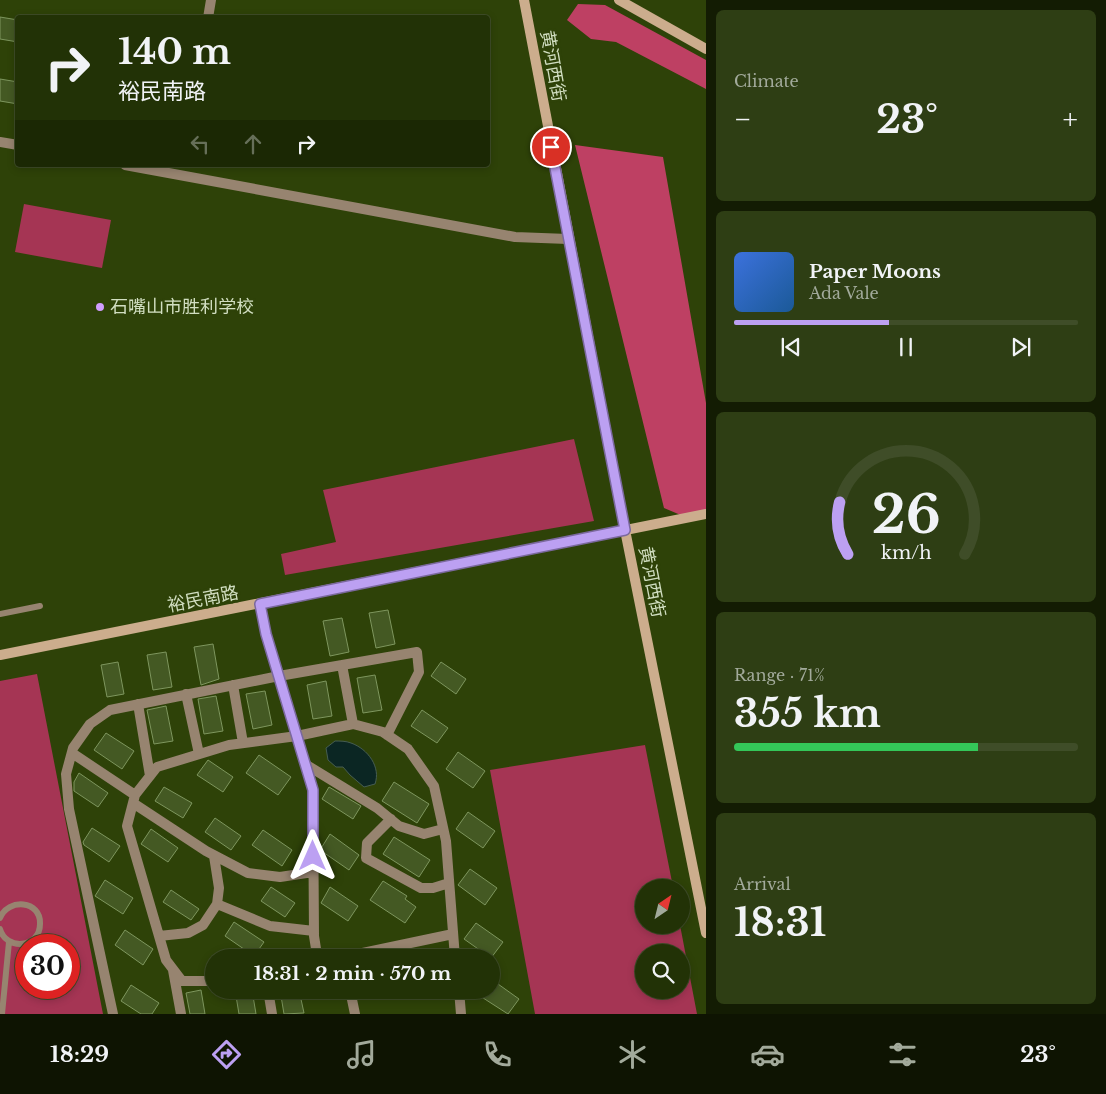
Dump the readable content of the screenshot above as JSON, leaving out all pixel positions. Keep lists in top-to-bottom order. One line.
{"streets":{"street":["黄河西街","裕民南路"]},"crossings":[["黄河西街","裕民南路"]],"places":["石嘴山市胜利学校"],"north":"top right","page":{"tile":["Climate",["Range · 71%","355 km"],["Arrival","18:31"]],"turn":["140 m","裕民南路"],"heat":["−","23°","+"],"song":["Paper Moons","Ada Vale"],"limit":"30","trip":"18:31 · 2 min · 570 m","tabs":["18:29","23°"],"gauge":["26","km/h"]}}
